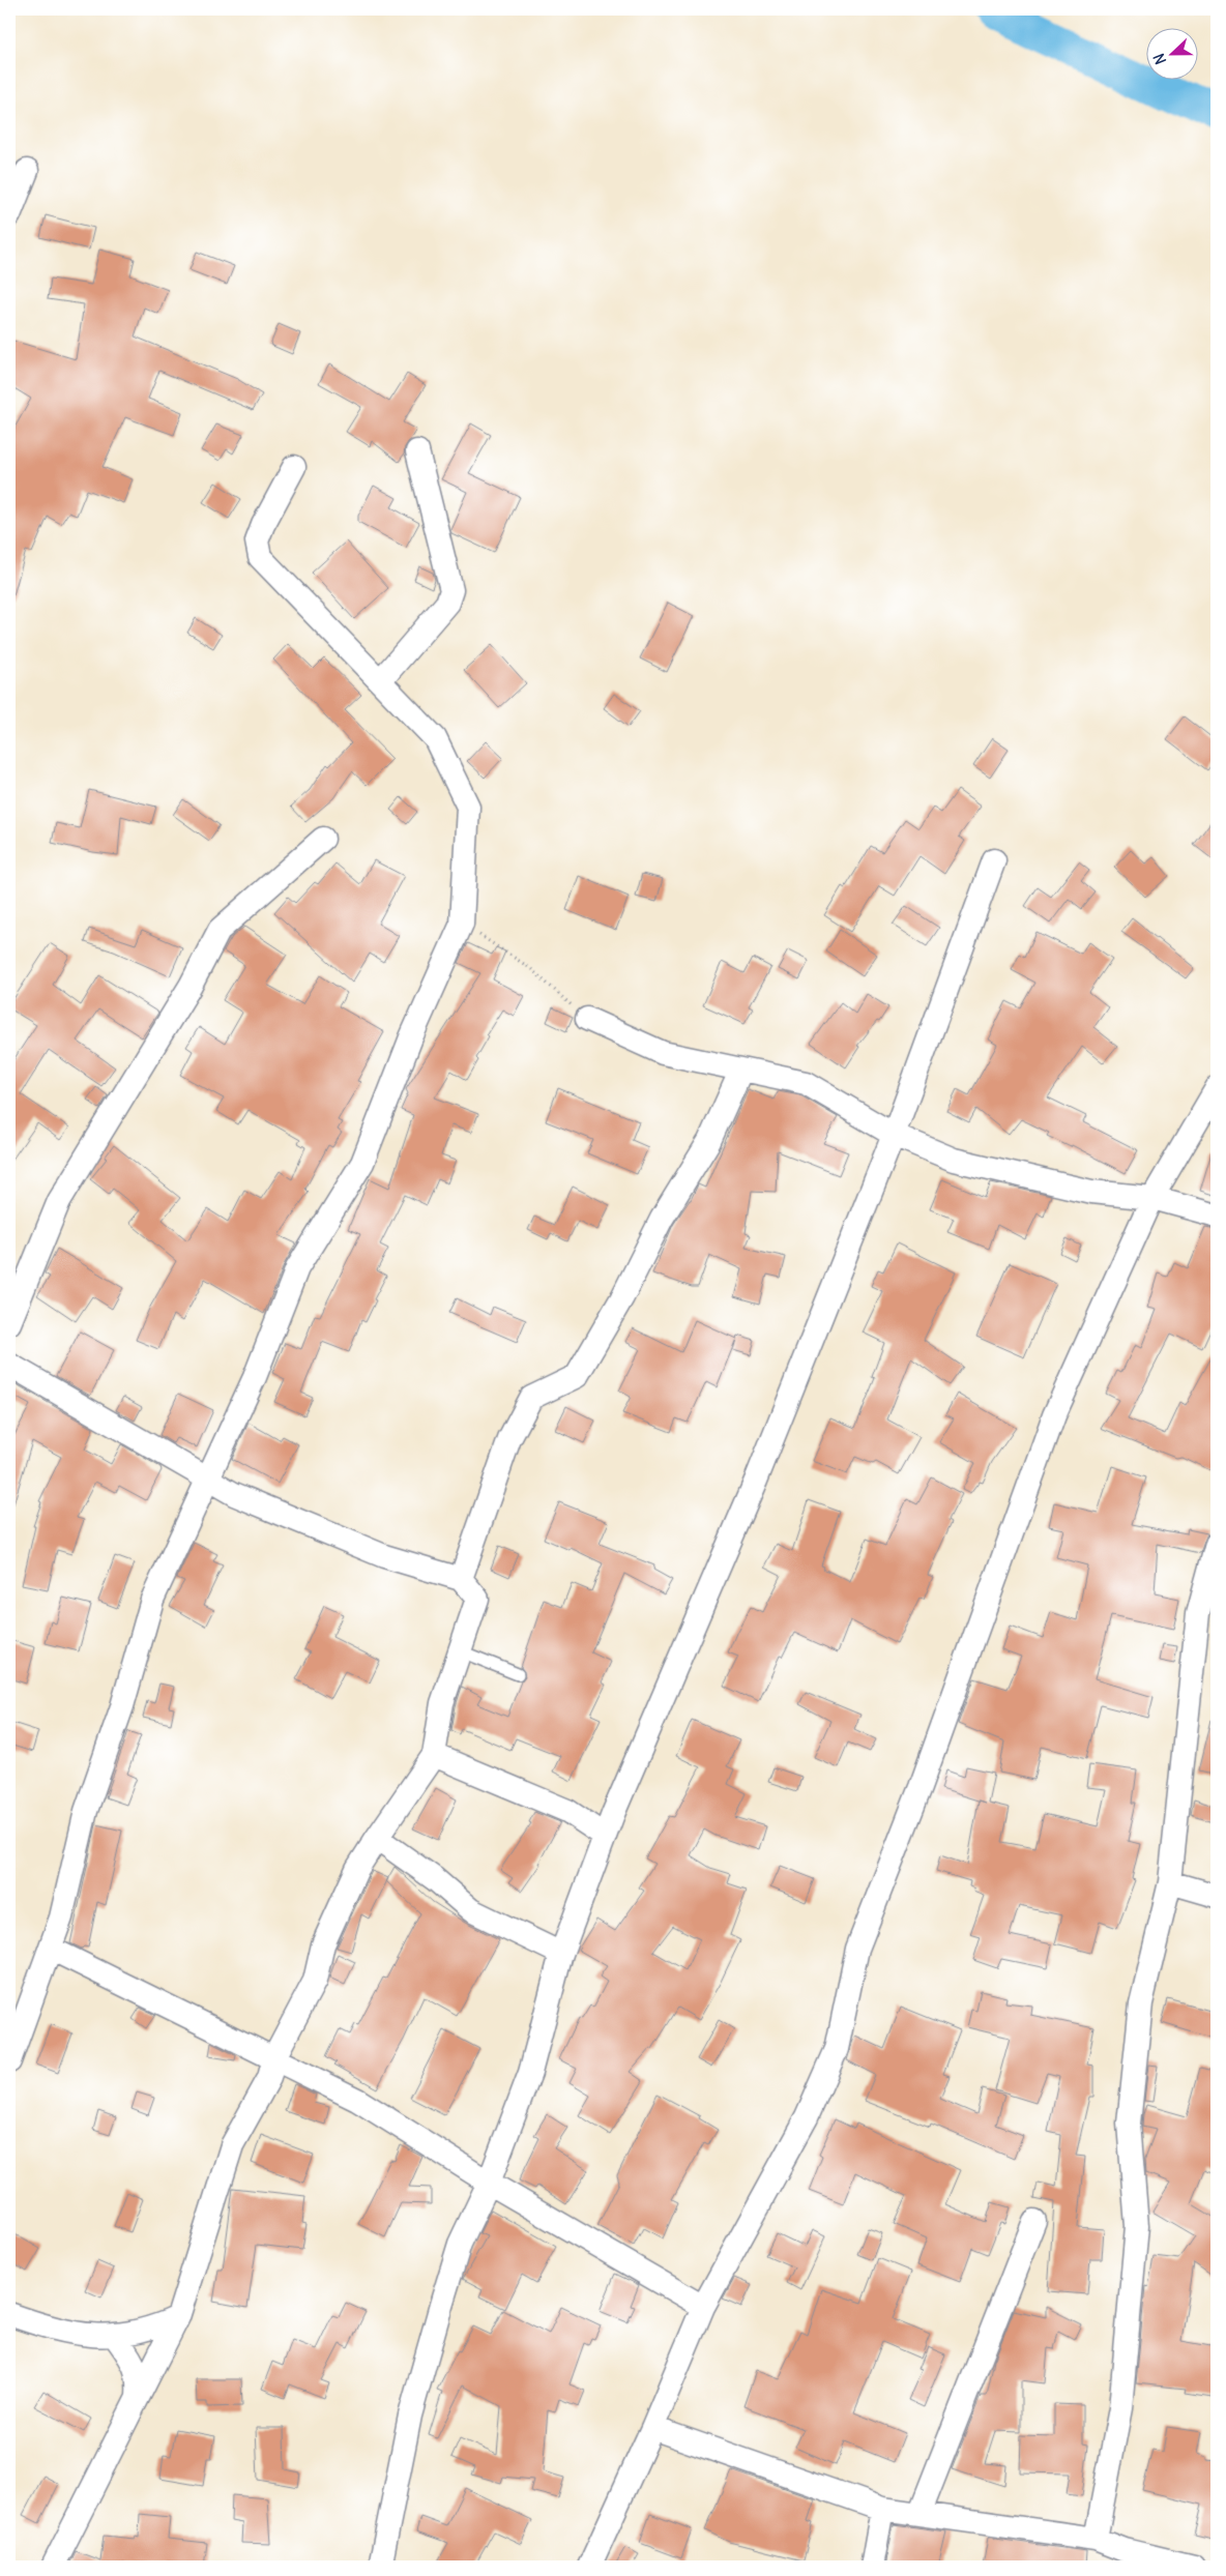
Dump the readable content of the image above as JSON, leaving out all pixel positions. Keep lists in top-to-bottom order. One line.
{"north":"left"}
